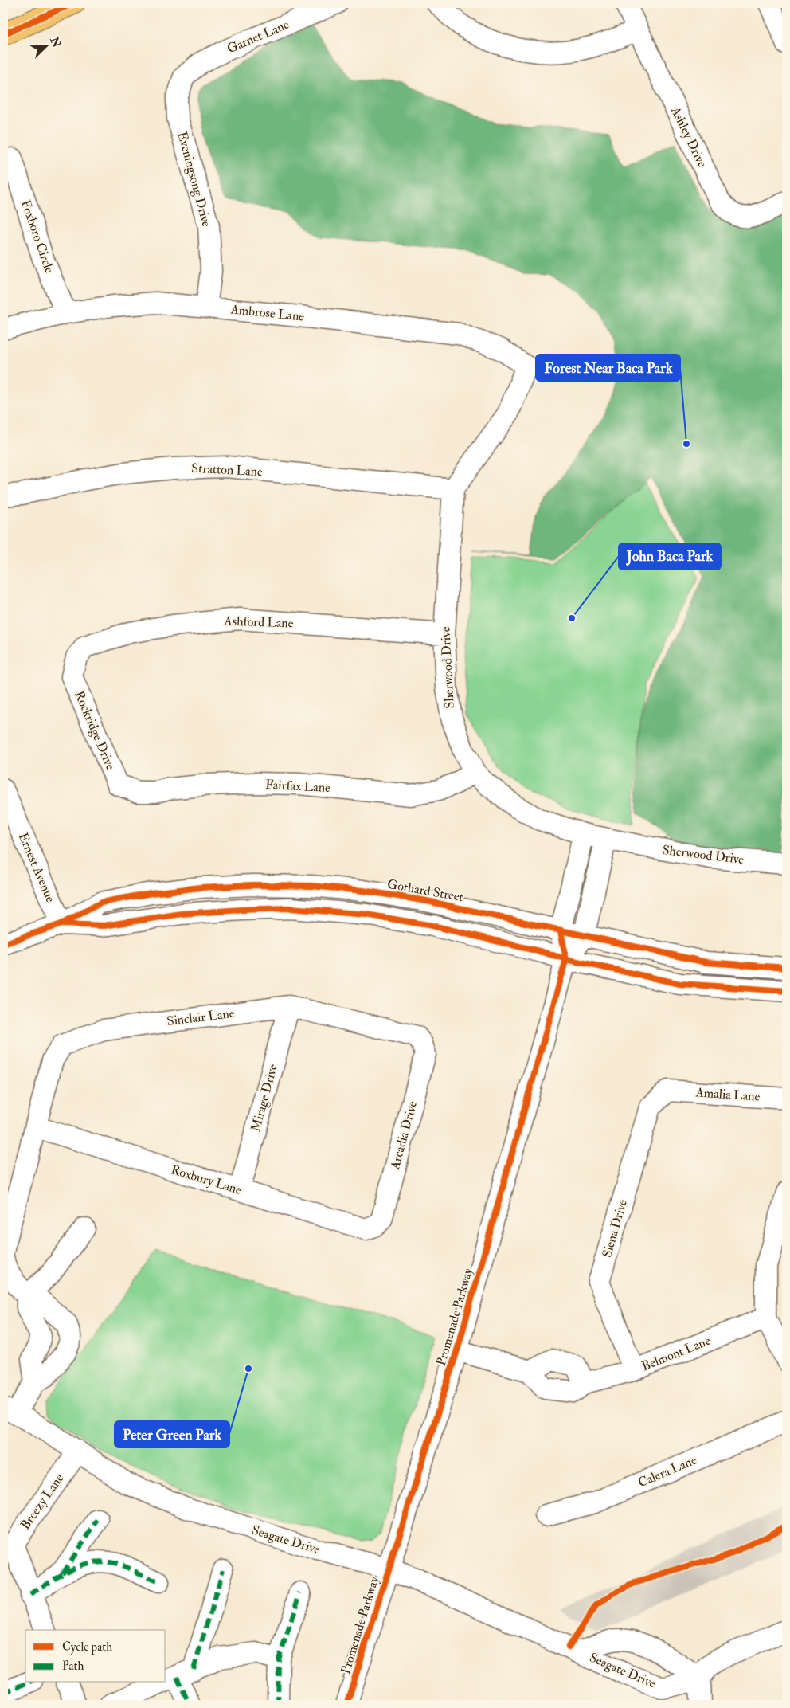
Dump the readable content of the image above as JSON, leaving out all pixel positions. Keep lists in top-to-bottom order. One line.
{"streets":{"street":["Garnet Lane","Ashley Drive","Eveningsong Drive","Foxboro Circle","Ambrose Lane","Stratton Lane","Ashford Lane","Sherwood Drive","Rockridge Drive","Fairfax Lane","Ernest Avenue","Gothard Street","Sinclair Lane","Amalia Lane","Mirage Drive","Arcadia Drive","Roxbury Lane","Siena Drive","Promenade Parkway","Belmont Lane","Calera Lane","Breezy Lane","Seagate Drive"]},"crossings":[["Garnet Lane","Eveningsong Drive"],["Eveningsong Drive","Ambrose Lane"],["Foxboro Circle","Ambrose Lane"],["Ambrose Lane","Stratton Lane"],["Ambrose Lane","Sherwood Drive"],["Stratton Lane","Sherwood Drive"],["Ashford Lane","Sherwood Drive"],["Ashford Lane","Rockridge Drive"],["Sherwood Drive","Fairfax Lane"],["Sherwood Drive","Promenade Parkway"],["Rockridge Drive","Fairfax Lane"],["Ernest Avenue","Gothard Street"],["Gothard Street","Promenade Parkway"],["Sinclair Lane","Mirage Drive"],["Sinclair Lane","Arcadia Drive"],["Sinclair Lane","Roxbury Lane"],["Amalia Lane","Siena Drive"],["Mirage Drive","Roxbury Lane"],["Arcadia Drive","Roxbury Lane"],["Siena Drive","Belmont Lane"],["Promenade Parkway","Seagate Drive"],["Breezy Lane","Seagate Drive"]],"places":["Forest Near Baca Park","John Baca Park","Peter Green Park"],"legend":["Cycle path","Path"],"north":"top right"}
